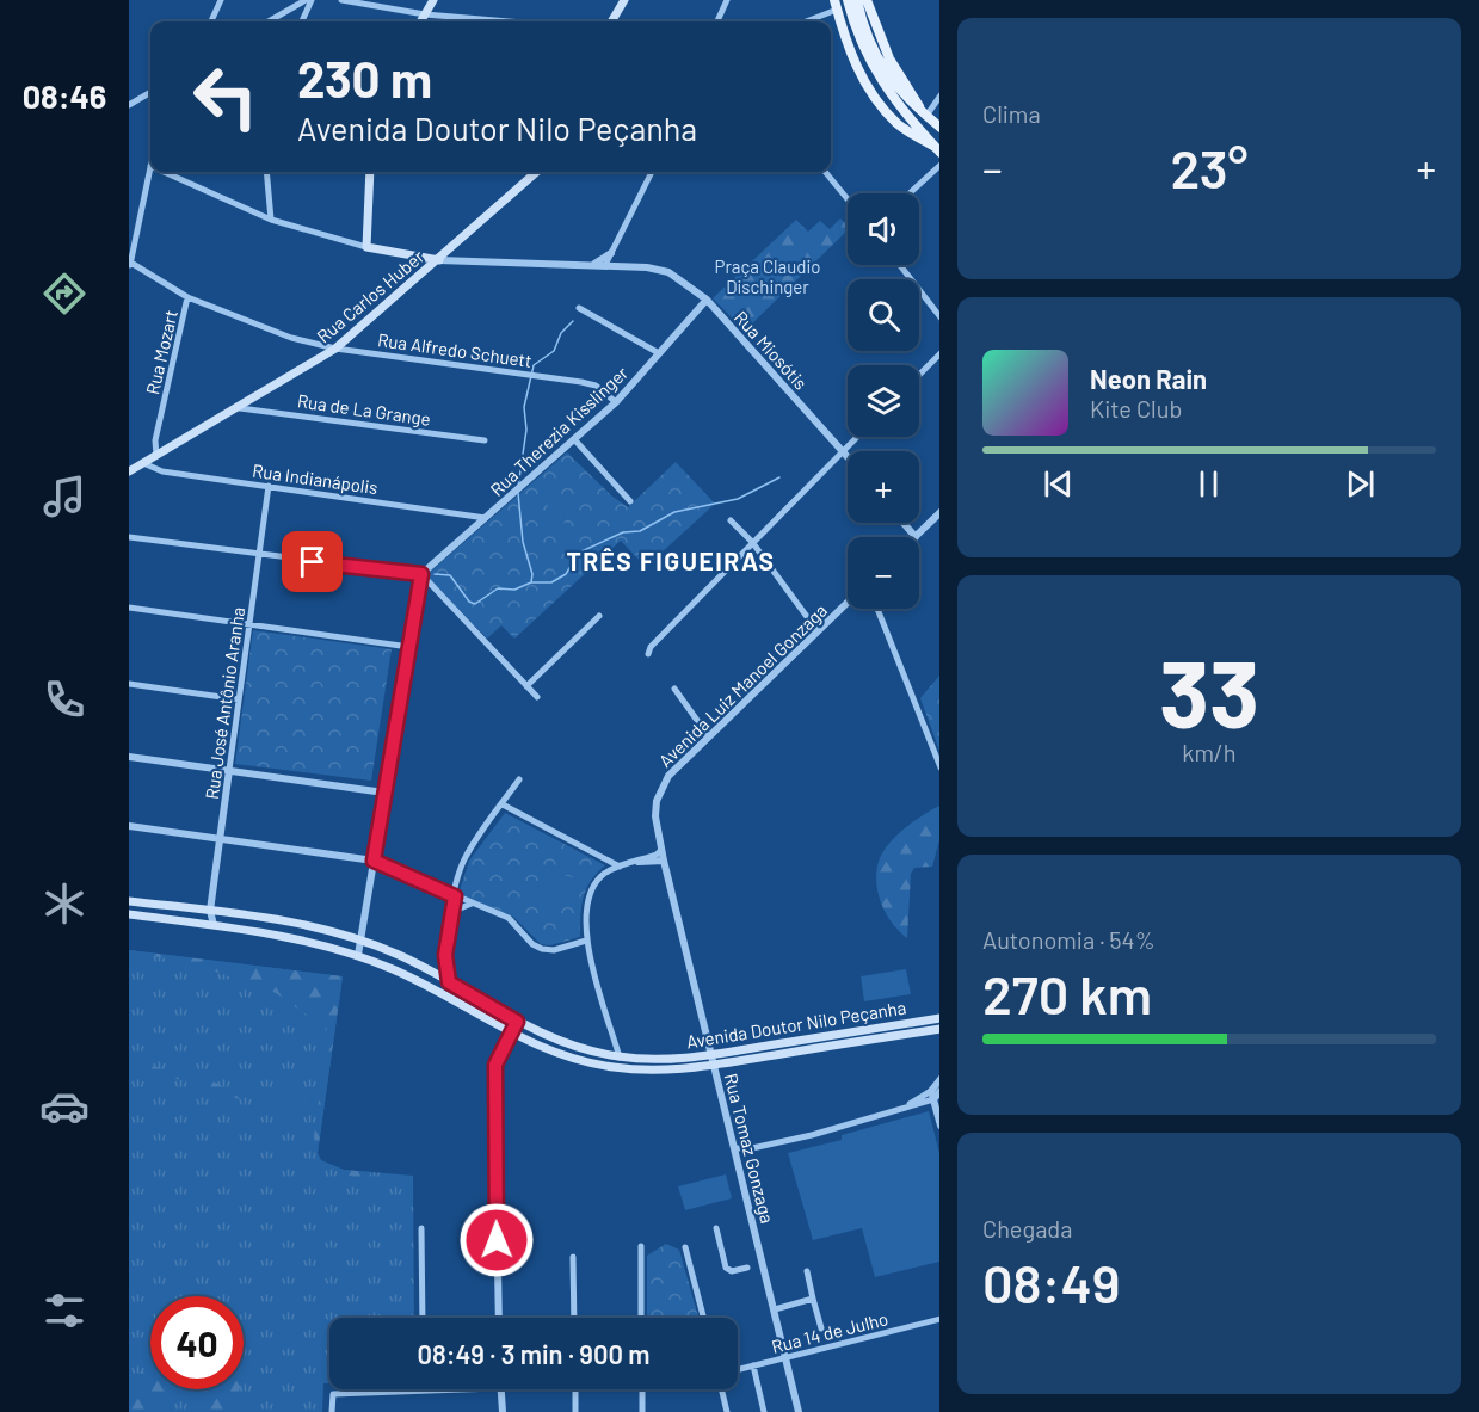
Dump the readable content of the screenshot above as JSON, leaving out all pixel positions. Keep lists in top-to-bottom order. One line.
{"streets":{"main road":["Rua Carlos Huber","Avenida Doutor Nilo Peçanha"],"street":["Rua Alfredo Schuett","Rua Miosótis","Rua Mozart","Rua de La Grange","Rua Therezia Kisslinger","Rua Indianápolis","Avenida Luiz Manoel Gonzaga","Rua José Antônio Aranha","Rua Tomaz Gonzaga","Rua 14 de Julho"]},"crossings":[["Rua Carlos Huber","Rua Alfredo Schuett"],["Rua Carlos Huber","Rua Miosótis"],["Rua Carlos Huber","Rua Mozart"],["Rua Carlos Huber","Rua de La Grange"],["Rua Carlos Huber","Rua Indianápolis"],["Rua Alfredo Schuett","Rua Mozart"],["Rua Alfredo Schuett","Rua Therezia Kisslinger"],["Rua Miosótis","Rua Therezia Kisslinger"],["Rua Therezia Kisslinger","Rua Indianápolis"],["Rua Indianápolis","Rua José Antônio Aranha"],["Avenida Luiz Manoel Gonzaga","Rua Tomaz Gonzaga"],["Rua José Antônio Aranha","Avenida Doutor Nilo Peçanha"],["Avenida Doutor Nilo Peçanha","Rua Tomaz Gonzaga"],["Rua Tomaz Gonzaga","Rua 14 de Julho"]],"districts":["TRÊS FIGUEIRAS"],"parks":["Praça Claudio Dischinger"],"page":{"tabs":"08:46","tile":["Clima",["33","km/h"],["Autonomia · 54%","270 km"],["Chegada","08:49"]],"turn":["230 m","Avenida Doutor Nilo Peçanha"],"heat":["−","23°","+"],"map_buttons":["+","−"],"song":["Neon Rain","Kite Club"],"limit":"40","trip":"08:49 · 3 min · 900 m"}}
